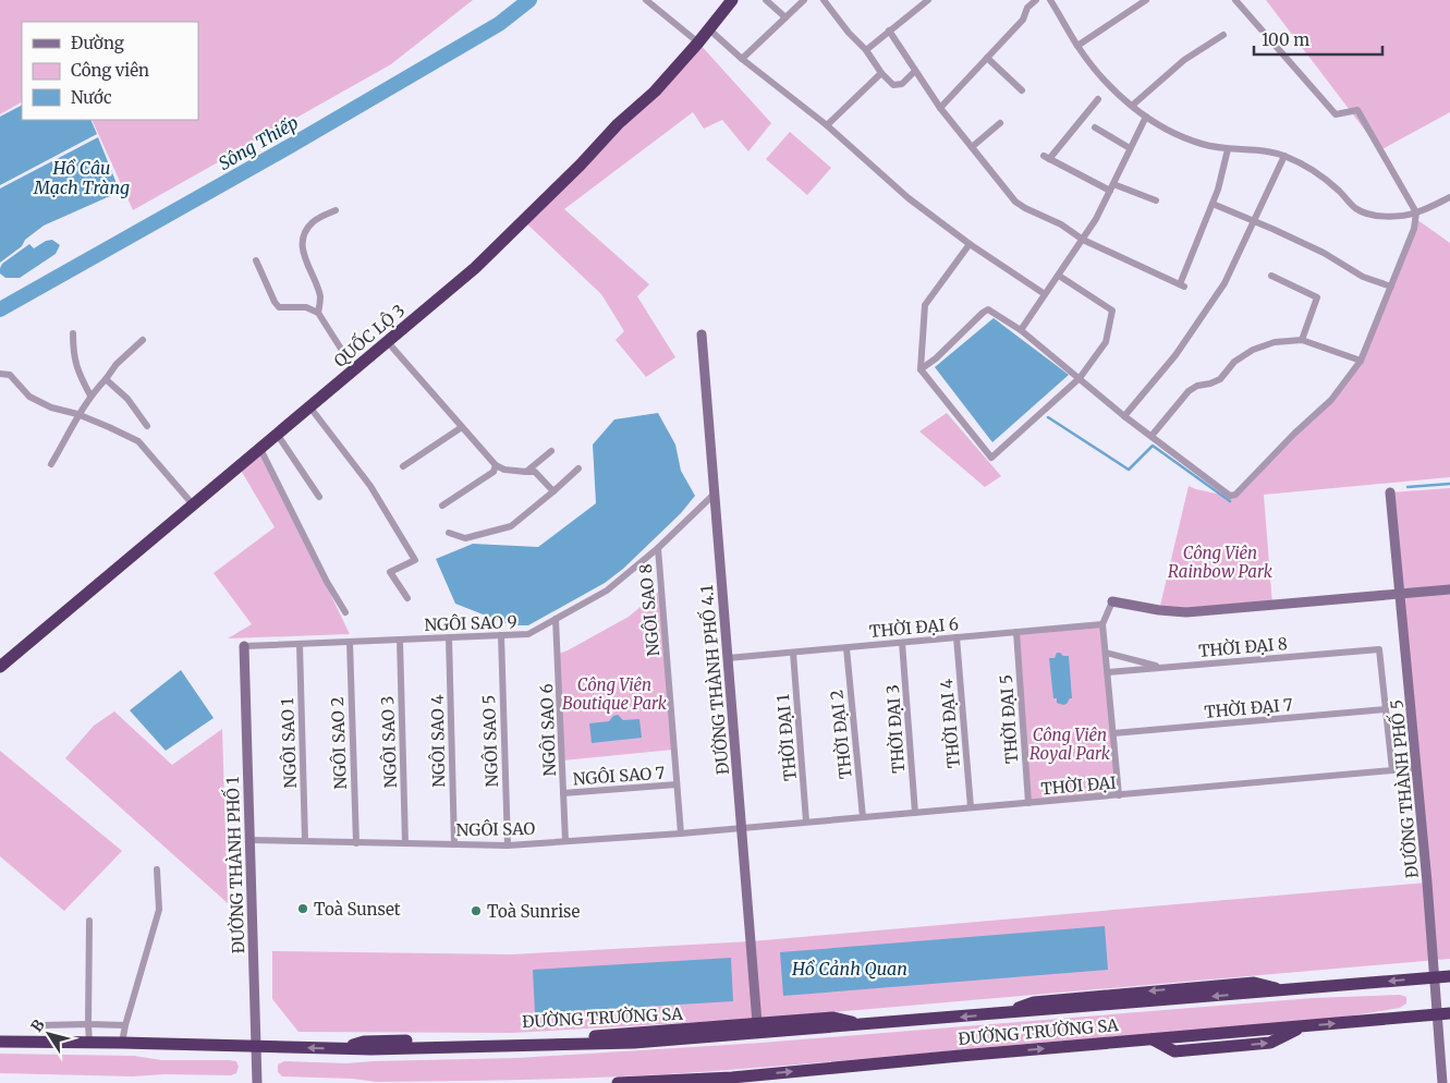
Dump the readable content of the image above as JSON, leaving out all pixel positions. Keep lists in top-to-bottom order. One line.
{"streets":{"highway":["QUỐC LỘ 3","ĐƯỜNG TRƯỜNG SA"],"street":["NGÔI SAO 8","NGÔI SAO 9","THỜI ĐẠI 6","THỜI ĐẠI 8","ĐƯỜNG THÀNH PHỐ 4.1","THỜI ĐẠI 7","THỜI ĐẠI 5","THỜI ĐẠI 4","THỜI ĐẠI 3","NGÔI SAO 6","THỜI ĐẠI 2","THỜI ĐẠI 1","NGÔI SAO 4","NGÔI SAO 5","NGÔI SAO 3","NGÔI SAO 1","NGÔI SAO 2","NGÔI SAO 7","THỜI ĐẠI","ĐƯỜNG THÀNH PHỐ 5","NGÔI SAO","ĐƯỜNG THÀNH PHỐ 1"]},"crossings":[["NGÔI SAO 8","NGÔI SAO 9"],["NGÔI SAO 8","NGÔI SAO 7"],["NGÔI SAO 8","NGÔI SAO"],["NGÔI SAO 9","ĐƯỜNG THÀNH PHỐ 4.1"],["NGÔI SAO 9","NGÔI SAO 6"],["NGÔI SAO 9","NGÔI SAO 4"],["NGÔI SAO 9","NGÔI SAO 5"],["NGÔI SAO 9","NGÔI SAO 3"],["NGÔI SAO 9","NGÔI SAO 1"],["NGÔI SAO 9","NGÔI SAO 2"],["NGÔI SAO 9","ĐƯỜNG THÀNH PHỐ 1"],["THỜI ĐẠI 6","ĐƯỜNG THÀNH PHỐ 4.1"],["THỜI ĐẠI 6","THỜI ĐẠI 5"],["THỜI ĐẠI 6","THỜI ĐẠI 4"],["THỜI ĐẠI 6","THỜI ĐẠI 3"],["THỜI ĐẠI 6","THỜI ĐẠI 2"],["THỜI ĐẠI 6","THỜI ĐẠI 1"],["THỜI ĐẠI 8","THỜI ĐẠI 7"],["ĐƯỜNG THÀNH PHỐ 4.1","THỜI ĐẠI"],["ĐƯỜNG THÀNH PHỐ 4.1","NGÔI SAO"],["ĐƯỜNG THÀNH PHỐ 4.1","ĐƯỜNG TRƯỜNG SA"],["THỜI ĐẠI 5","THỜI ĐẠI"],["THỜI ĐẠI 4","THỜI ĐẠI"],["THỜI ĐẠI 3","THỜI ĐẠI"],["NGÔI SAO 6","NGÔI SAO 7"],["NGÔI SAO 6","NGÔI SAO"],["THỜI ĐẠI 2","THỜI ĐẠI"],["THỜI ĐẠI 1","THỜI ĐẠI"],["NGÔI SAO 4","NGÔI SAO"],["NGÔI SAO 5","NGÔI SAO"],["NGÔI SAO 3","NGÔI SAO"],["NGÔI SAO 1","NGÔI SAO"],["NGÔI SAO 2","NGÔI SAO"],["THỜI ĐẠI","ĐƯỜNG THÀNH PHỐ 5"],["THỜI ĐẠI","NGÔI SAO"],["ĐƯỜNG THÀNH PHỐ 5","ĐƯỜNG TRƯỜNG SA"],["NGÔI SAO","ĐƯỜNG THÀNH PHỐ 1"],["ĐƯỜNG THÀNH PHỐ 1","ĐƯỜNG TRƯỜNG SA"]],"water":["Sông Thiếp","Hồ Câu Mạch Tràng","Hồ Cảnh Quan"],"parks":["Công Viên Rainbow Park","Công Viên Boutique Park","Công Viên Royal Park"],"places":["Toà Sunset","Toà Sunrise"],"legend":["Đường","Công viên","Nước"],"scale_bar":"100 m","north":"top left"}
